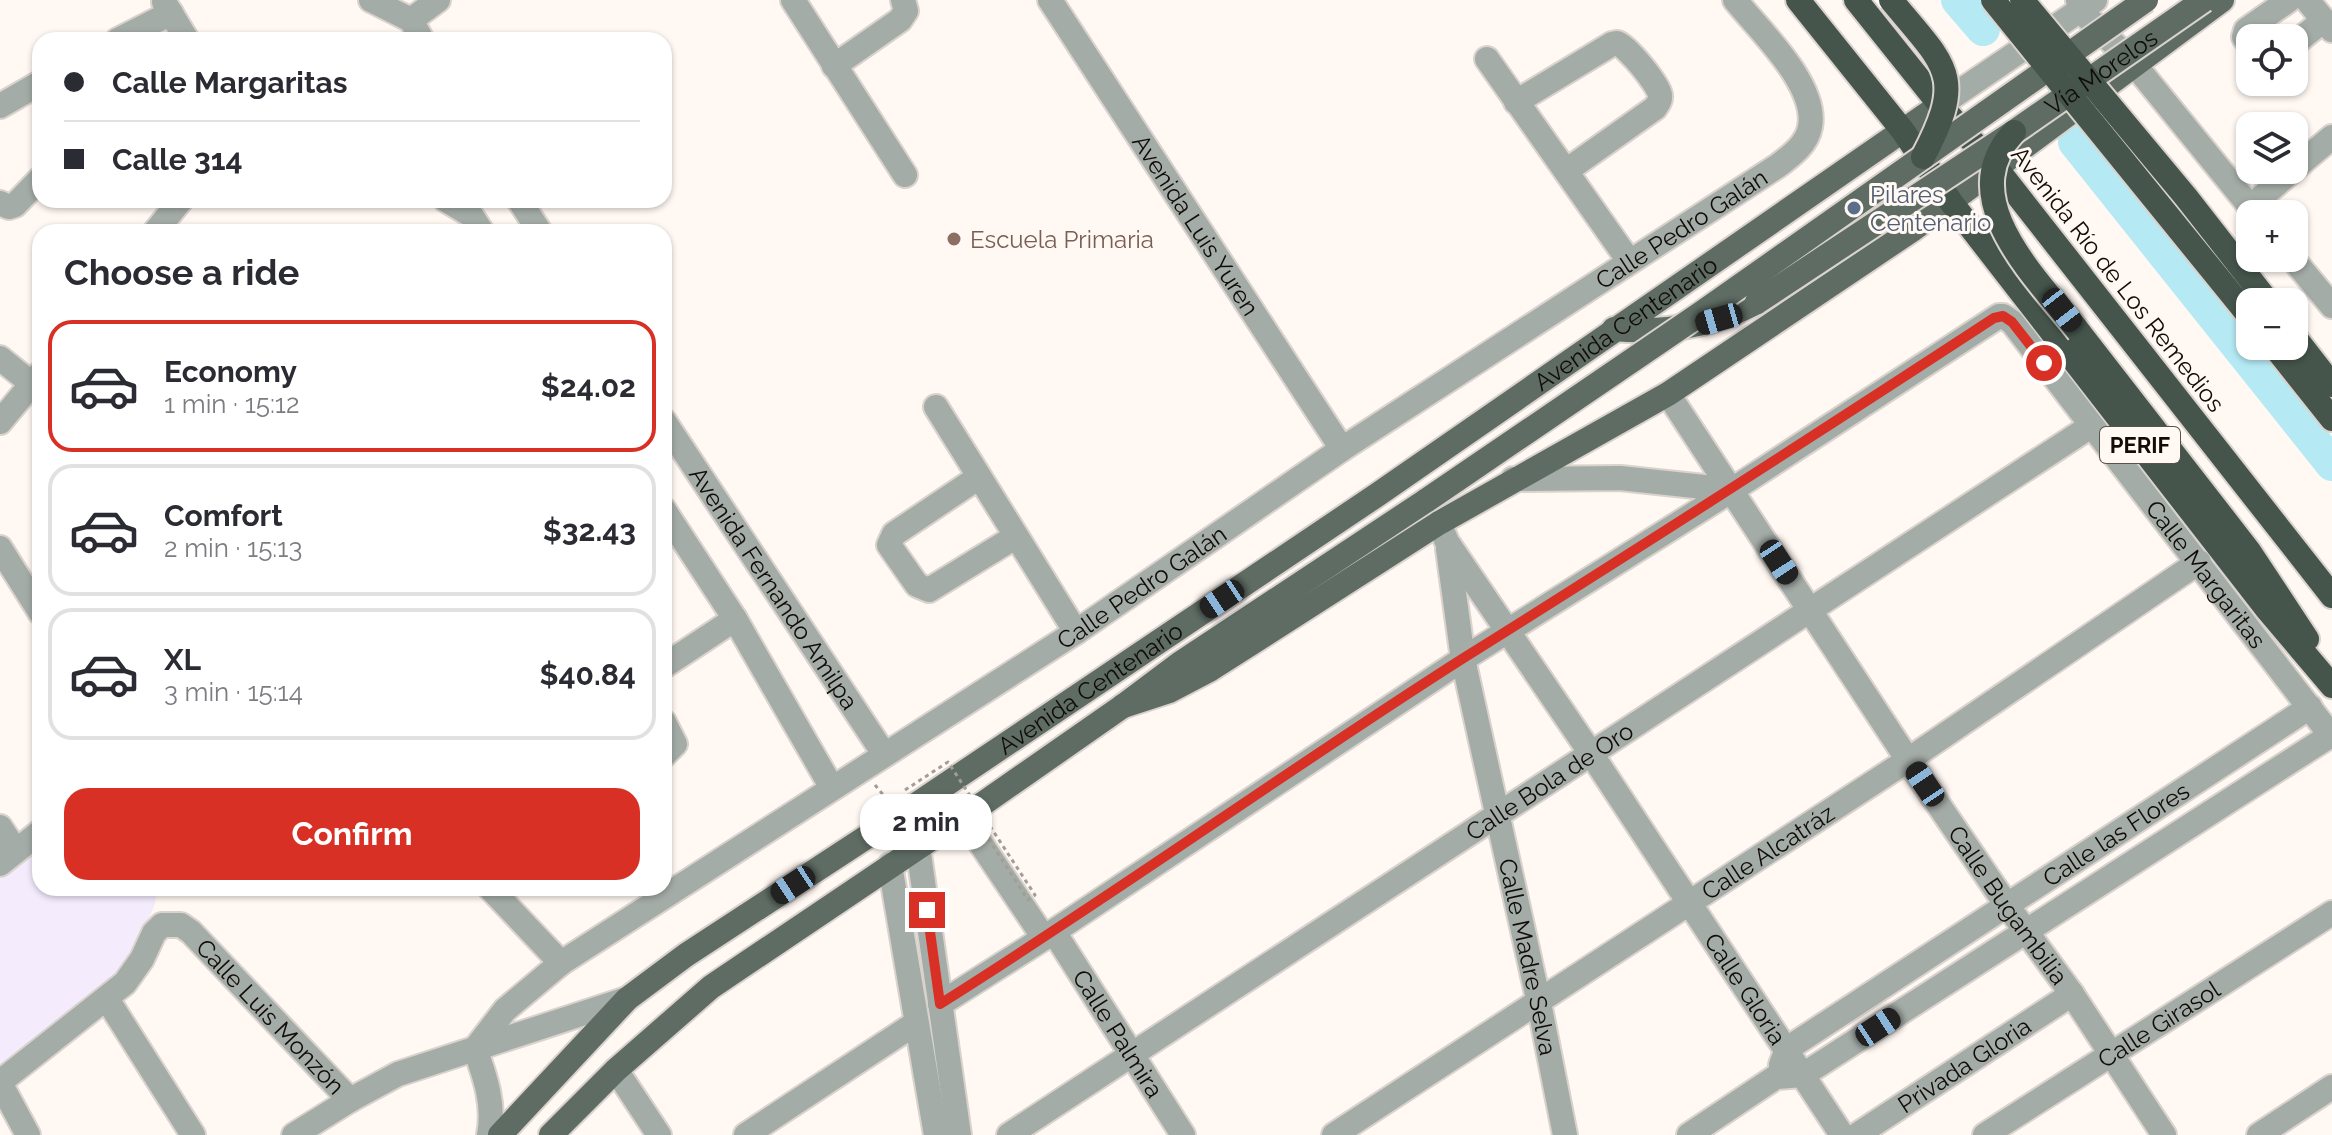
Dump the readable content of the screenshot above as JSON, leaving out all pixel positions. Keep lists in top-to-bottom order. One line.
{"streets":{"highway":["Avenida Río de Los Remedios","PERIF"],"main road":["Vía Morelos","Avenida Centenario"],"street":["Avenida Luis Yuren","Calle Pedro Galán","Calle Margaritas","Avenida Fernando Amilpa","Calle Bola de Oro","Calle las Flores","Calle Alcatráz","Calle Bugambilia","Calle Madre Selva","Calle Gloria","Calle Luis Monzón","Calle Girasol","Calle Palmira","Privada Gloria"]},"crossings":[["Vía Morelos","Avenida Centenario"],["Avenida Luis Yuren","Calle Pedro Galán"],["Calle Pedro Galán","Avenida Fernando Amilpa"],["Avenida Río de Los Remedios","Avenida Centenario"],["Avenida Centenario","PERIF"],["Avenida Centenario","Calle Bugambilia"],["Avenida Centenario","Calle Madre Selva"],["Avenida Centenario","Calle Gloria"],["Avenida Centenario","Calle Palmira"],["Calle Margaritas","Calle Bola de Oro"],["Calle Margaritas","Calle las Flores"],["Calle Margaritas","Calle Alcatráz"],["Calle Margaritas","Calle Bugambilia"],["Calle Margaritas","Calle Madre Selva"],["Calle Margaritas","Calle Gloria"],["Calle Margaritas","Calle Palmira"],["Calle Bola de Oro","Calle Bugambilia"],["Calle Bola de Oro","Calle Madre Selva"],["Calle Bola de Oro","Calle Gloria"],["Calle Bola de Oro","Calle Palmira"],["Calle las Flores","Calle Bugambilia"],["Calle las Flores","Calle Gloria"],["Calle Alcatráz","Calle Bugambilia"],["Calle Alcatráz","Calle Madre Selva"],["Calle Alcatráz","Calle Gloria"],["Calle Bugambilia","Calle Girasol"],["Calle Bugambilia","Privada Gloria"],["Calle Madre Selva","Calle Gloria"]],"places":["Pilares Centenario","Escuela Primaria"],"page":{"map_buttons":["+","−"],"banner":["Calle Margaritas","Calle 314"],"heading":"Choose a ride","list":[{"name":"Economy","note":"1 min · 15:12","value":"$24.02"},{"name":"Comfort","note":"2 min · 15:13","value":"$32.43"},{"name":"XL","note":"3 min · 15:14","value":"$40.84"}],"buttons":"Confirm","bubble":"2 min"}}
